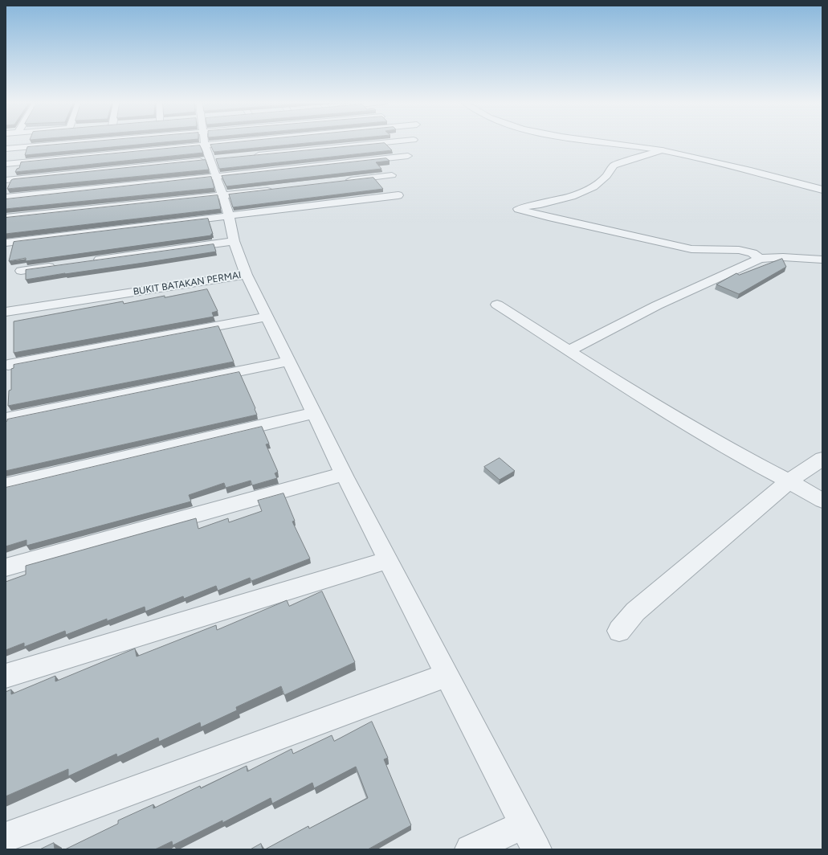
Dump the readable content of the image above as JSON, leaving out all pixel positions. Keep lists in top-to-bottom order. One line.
{"streets":{"street":["BUKIT BATAKAN PERMAI"]}}
